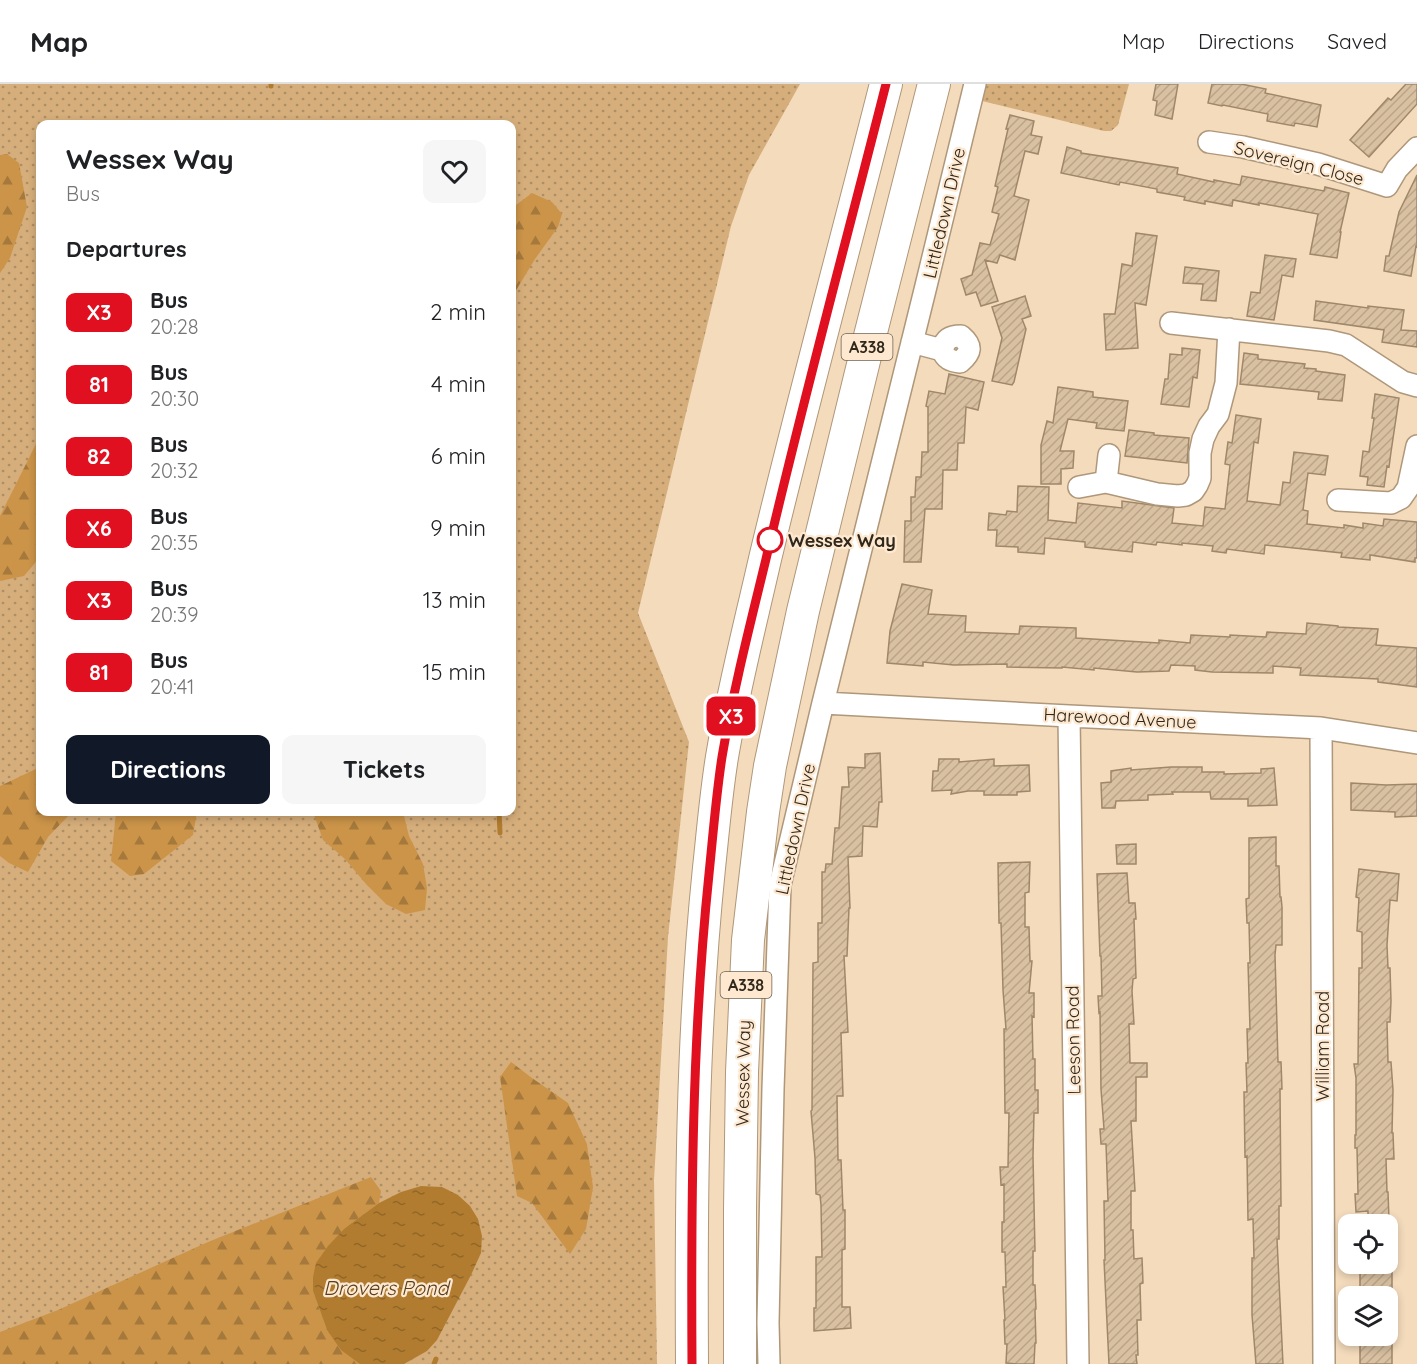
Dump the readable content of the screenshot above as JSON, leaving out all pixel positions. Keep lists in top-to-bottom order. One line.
{"streets":{"highway":["A338","Wessex Way"],"street":["Sovereign Close","Littledown Drive","Harewood Avenue","Leeson Road","William Road"]},"crossings":[["Littledown Drive","Harewood Avenue"],["Harewood Avenue","Leeson Road"],["Harewood Avenue","William Road"]],"water":["Drovers Pond"],"places":["Wessex Way"],"lines":["bus line X3"],"page":{"header":"Map","nav":["Map","Directions","Saved"],"on_map":"X3","heading":[["Wessex Way","Bus"],"Departures"],"list":[{"mark":"X3","name":"Bus","note":"20:28","value":"2 min"},{"mark":"81","name":"Bus","note":"20:30","value":"4 min"},{"mark":"82","name":"Bus","note":"20:32","value":"6 min"},{"mark":"X6","name":"Bus","note":"20:35","value":"9 min"},{"mark":"X3","name":"Bus","note":"20:39","value":"13 min"},{"mark":"81","name":"Bus","note":"20:41","value":"15 min"}],"buttons":["Directions","Tickets"]}}
